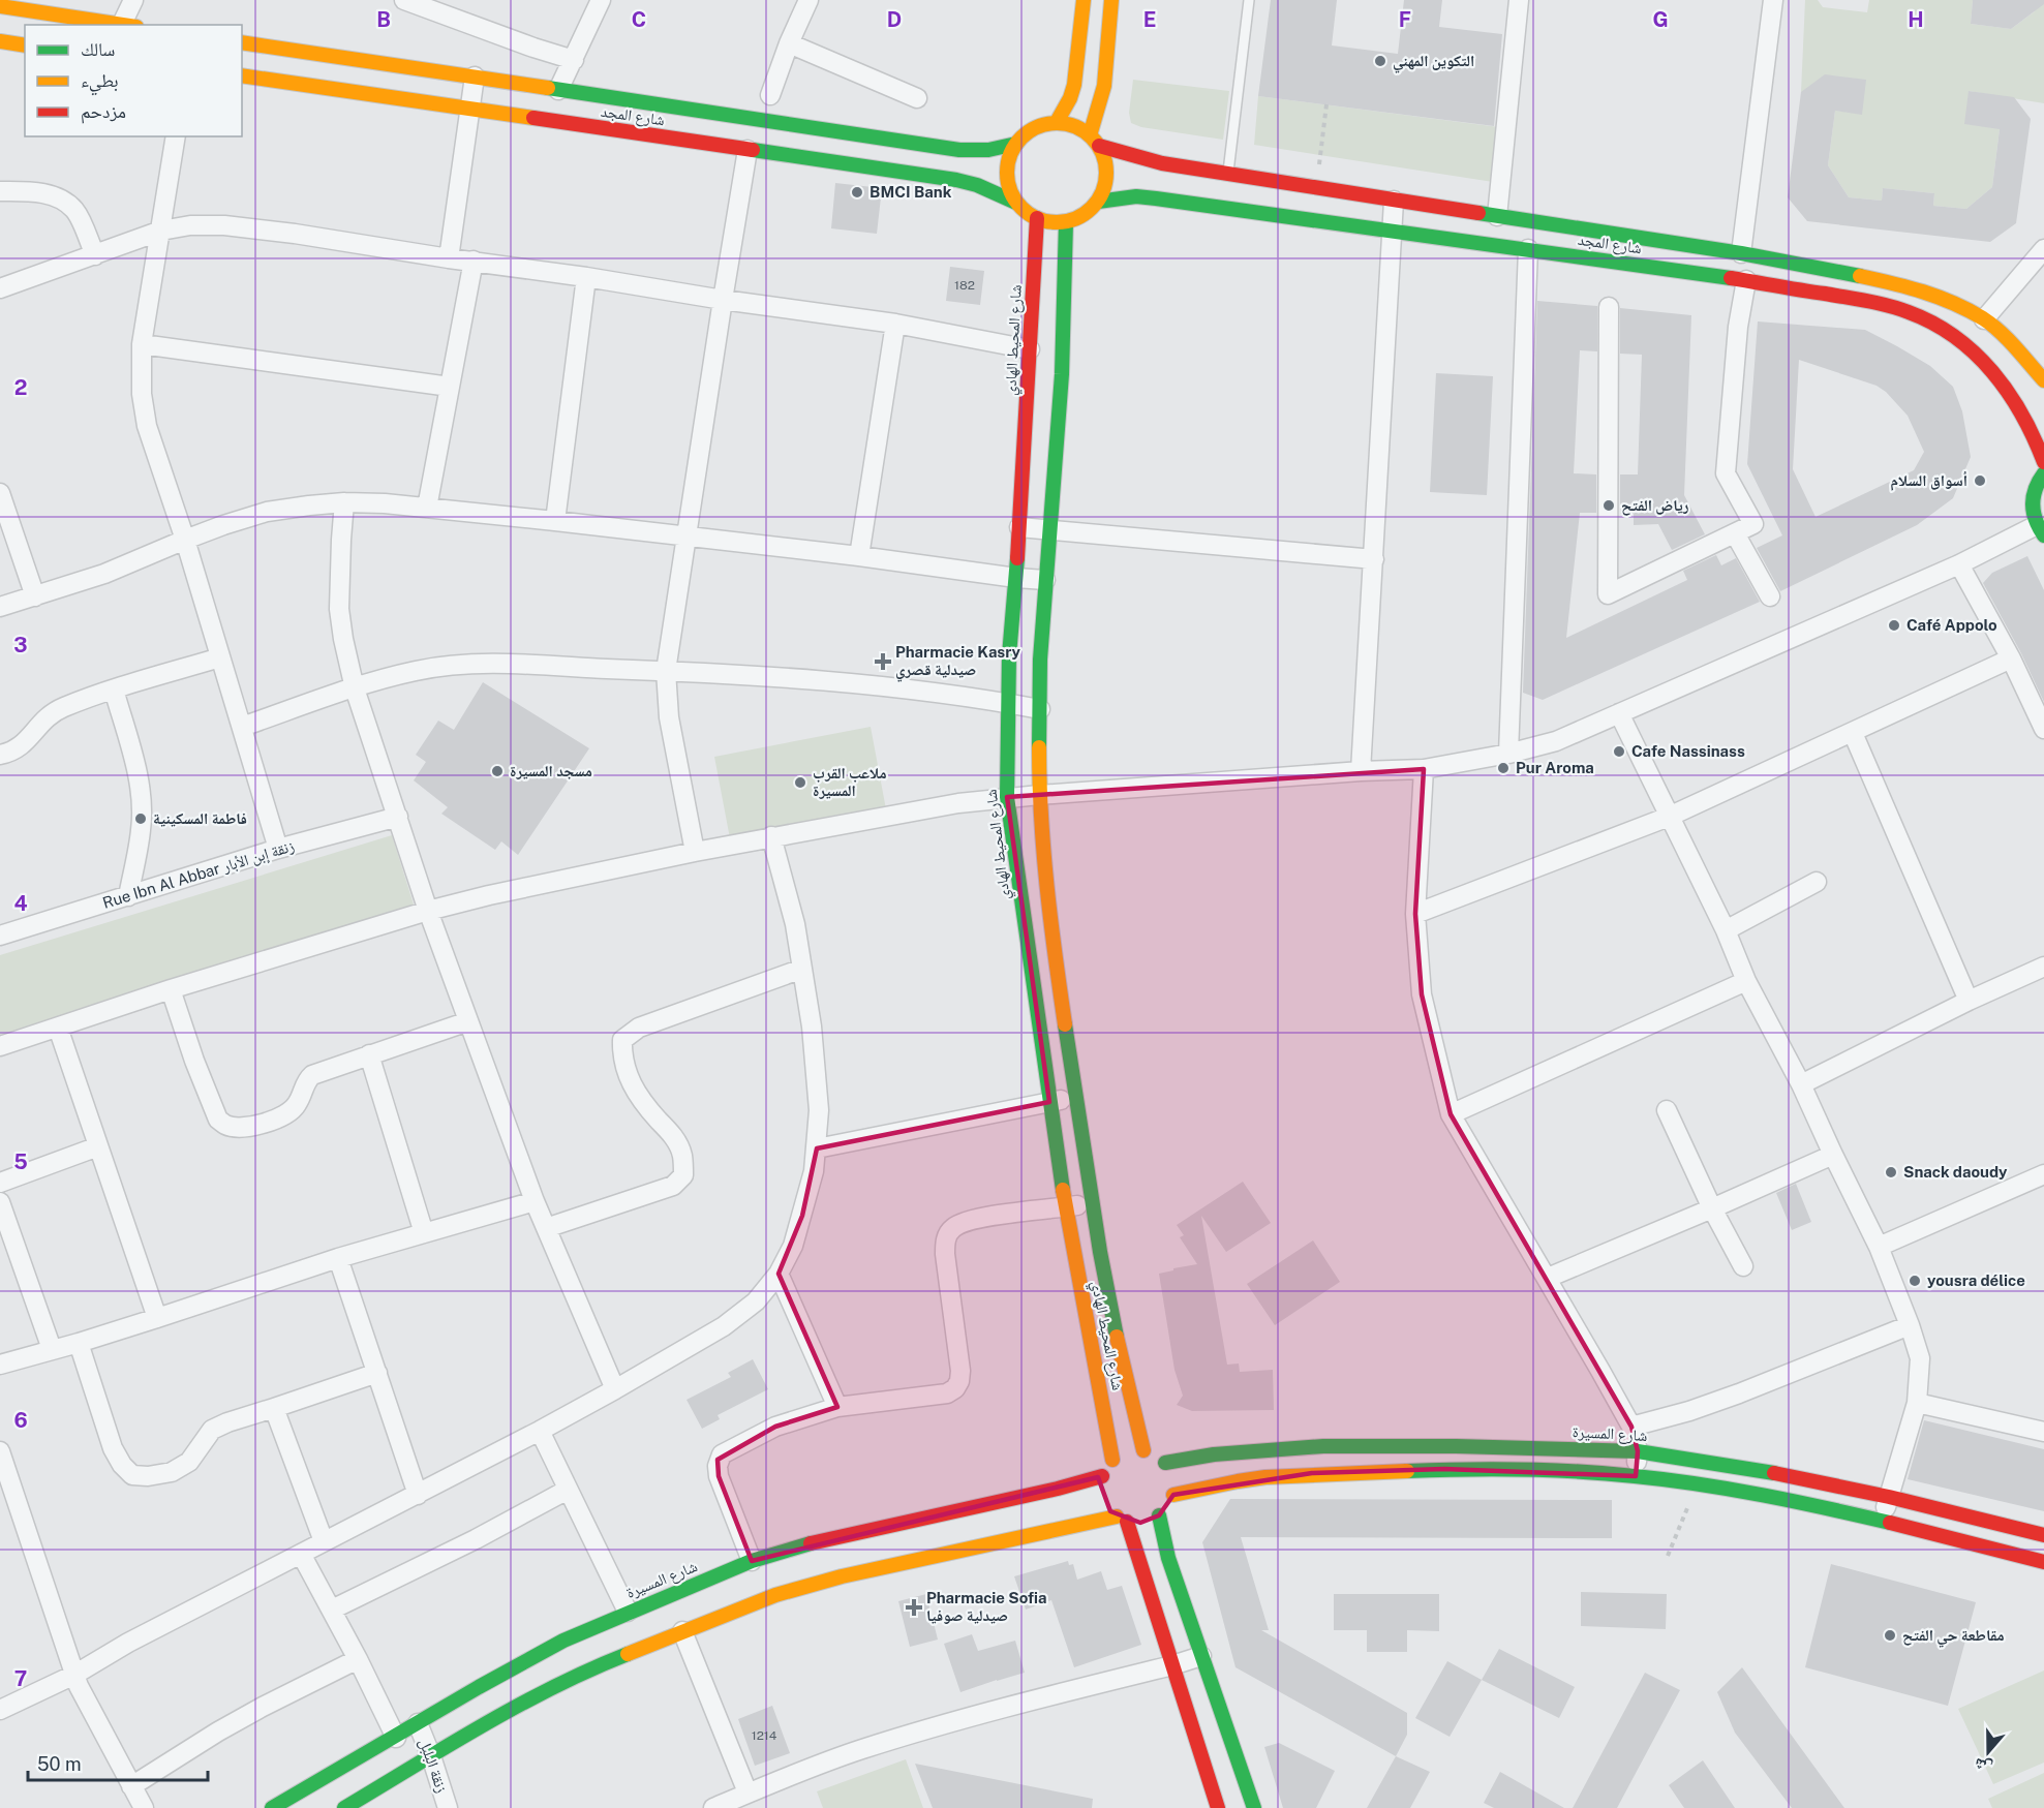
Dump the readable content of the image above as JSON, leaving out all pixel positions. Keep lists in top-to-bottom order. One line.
{"streets":{"street":["شارع المجد","شارع المحيط الهادي","Rue Ibn Al Abbar زنقة إبن الأبار","شارع المسيرة","زنقة البلبل"]},"crossings":[["شارع المجد","شارع المحيط الهادي"],["شارع المسيرة","زنقة البلبل"]],"places":{"other":["التكوين المهني","BMCI Bank","أسواق السلام","رياض الفتح","Café Appolo","Cafe Nassinass","Pur Aroma","مسجد المسيرة","ملاعب القرب المسيرة","فاطمة المسكينية","Snack daoudy","yousra délice","مقاطعة حي الفتح"],"health":["Pharmacie Kasry صيدلية قصري","Pharmacie Sofia صيدلية صوفيا"]},"house_numbers":["182","1214"],"legend":["سالك","بطيء","مزدحم"],"scale_bar":"50 m","north":"bottom","grid":{"columns":["B","C","D","E","F","G","H"],"rows":["2","3","4","5","6","7"]}}
